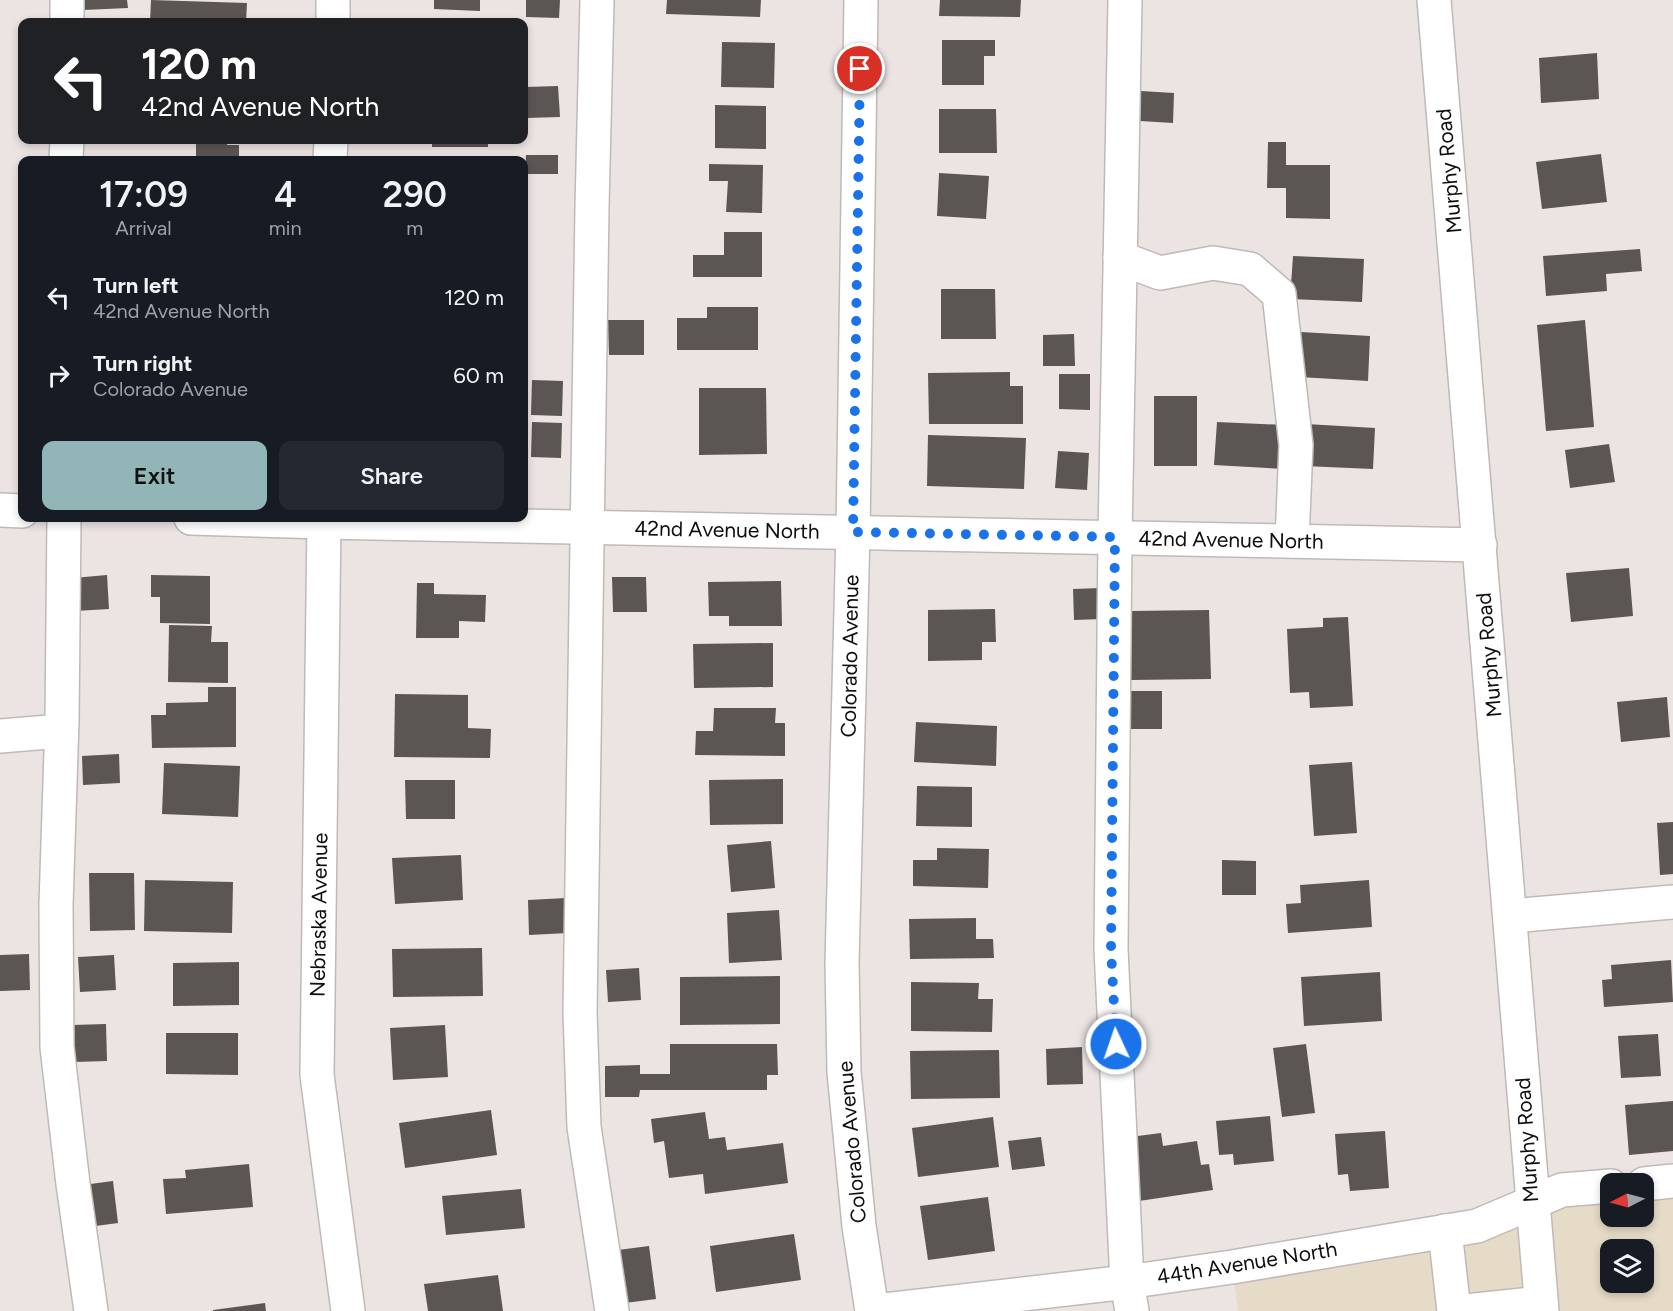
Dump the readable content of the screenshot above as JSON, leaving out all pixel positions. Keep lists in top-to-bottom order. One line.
{"streets":{"street":["Murphy Road","42nd Avenue North","Colorado Avenue","Nebraska Avenue","44th Avenue North"]},"crossings":[["Murphy Road","42nd Avenue North"],["Murphy Road","44th Avenue North"],["42nd Avenue North","Colorado Avenue"],["Colorado Avenue","44th Avenue North"]],"north":"left","page":{"turn":["120 m","42nd Avenue North"],"eta":["17:09","Arrival","4","min","290","m"],"list":[{"name":"Turn left","note":"42nd Avenue North","value":"120 m"},{"name":"Turn right","note":"Colorado Avenue","value":"60 m"}],"buttons":["Exit","Share"]}}
